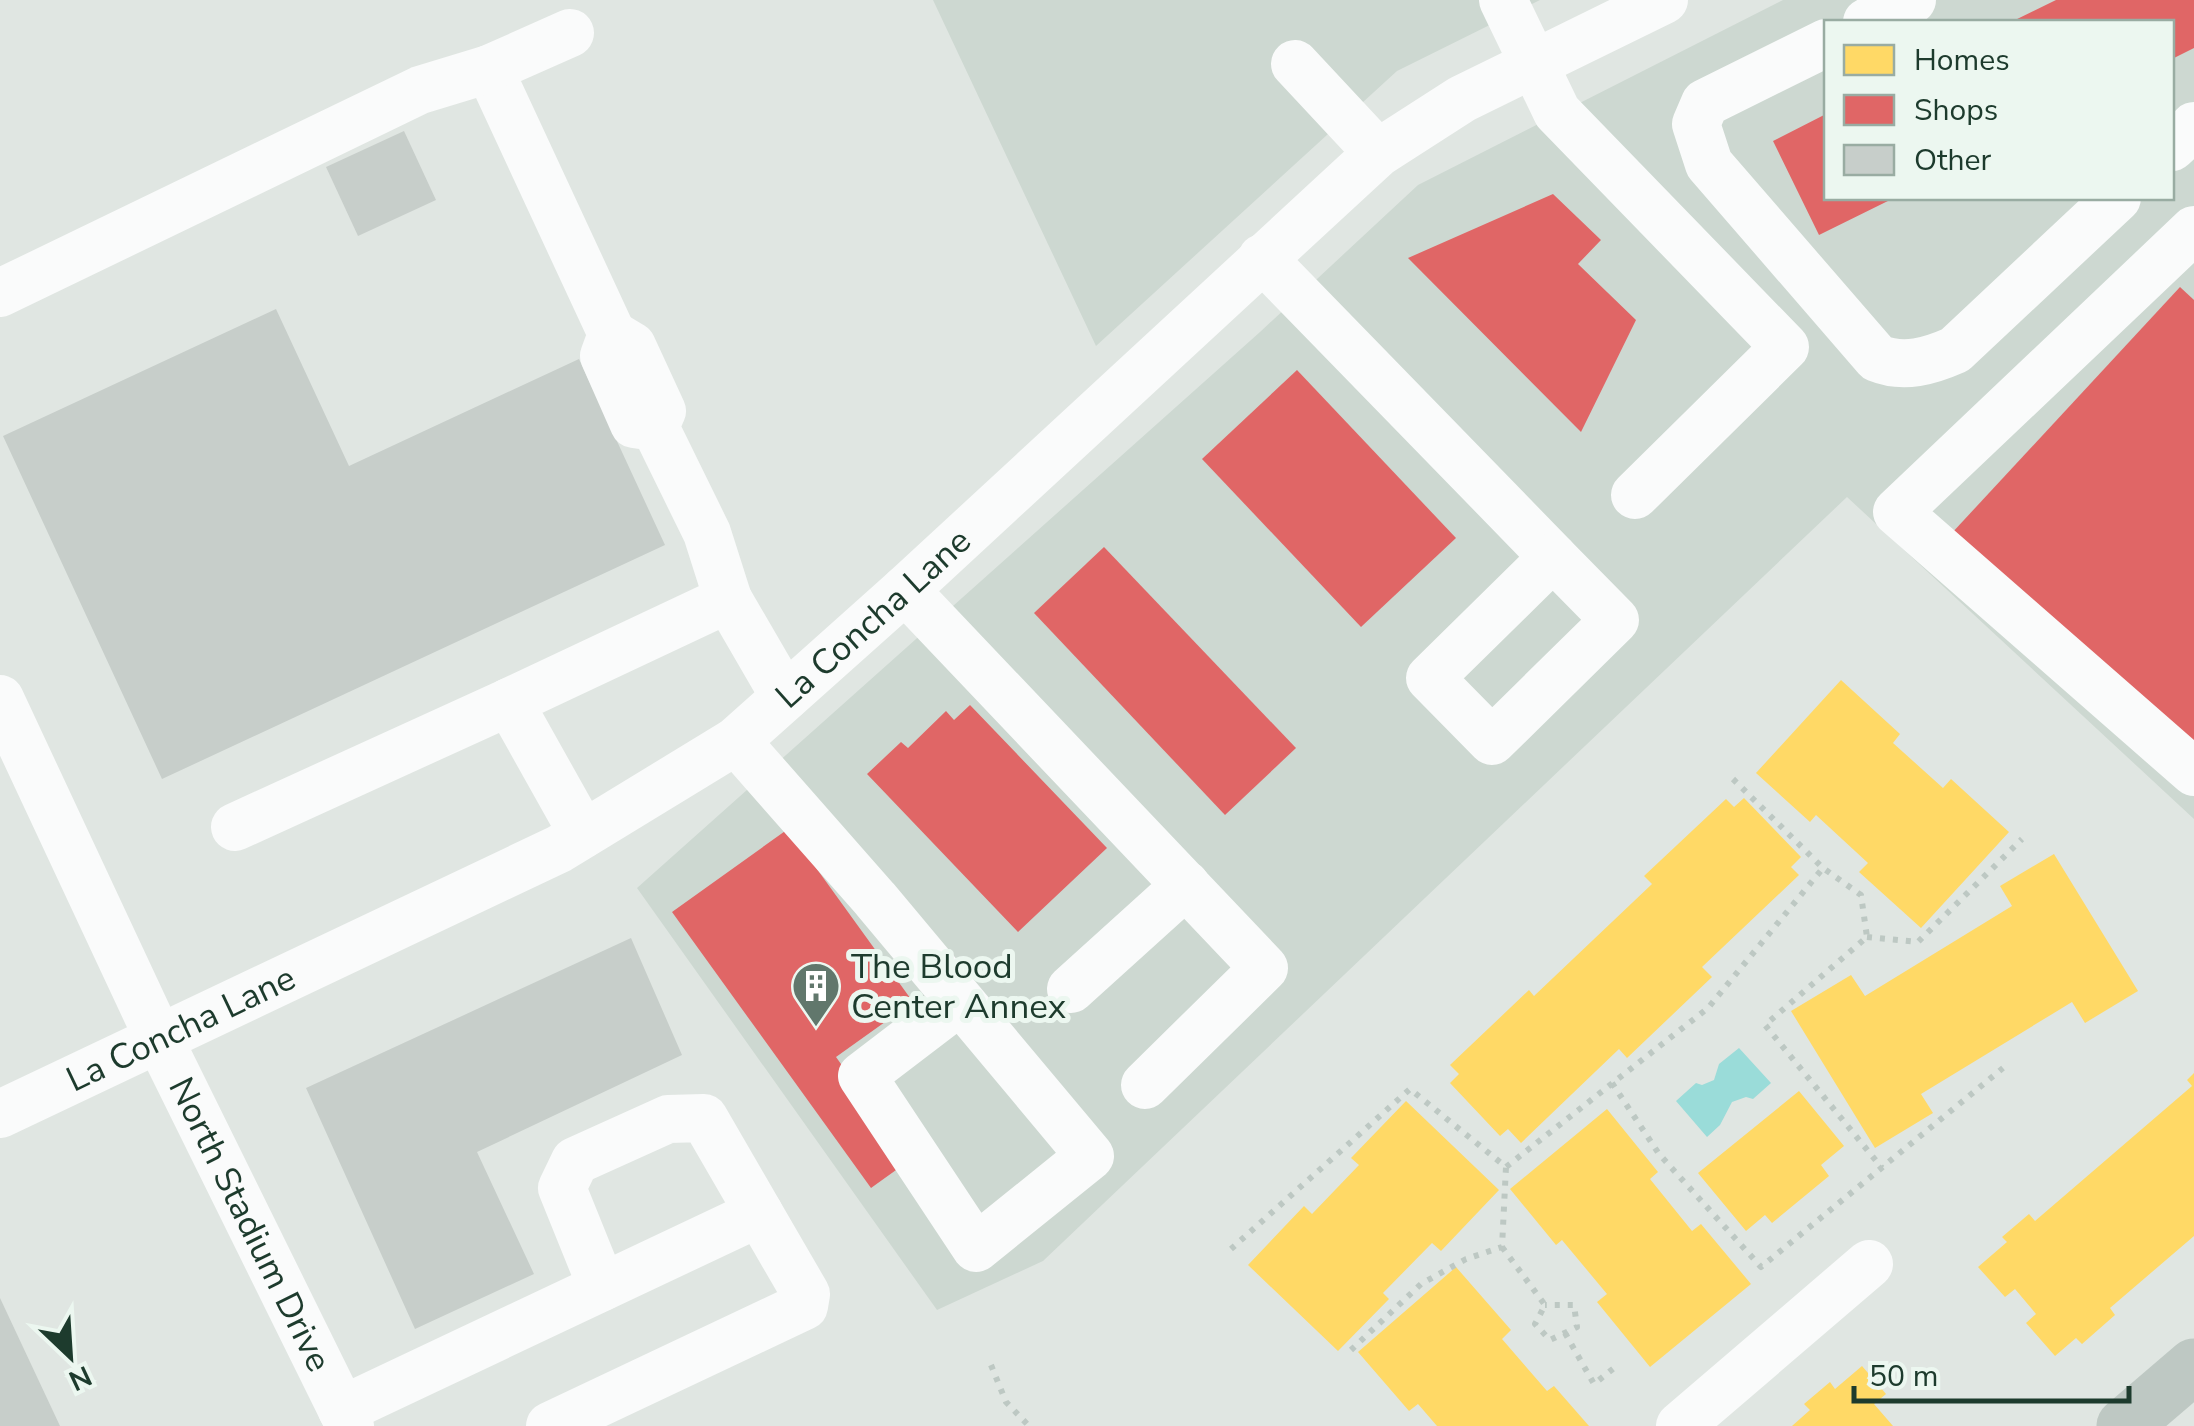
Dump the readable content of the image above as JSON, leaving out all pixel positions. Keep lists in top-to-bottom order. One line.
{"streets":{"street":["La Concha Lane","North Stadium Drive"]},"crossings":[["La Concha Lane","North Stadium Drive"]],"places":{"building":["The Blood Center Annex"]},"legend":["Homes","Shops","Other"],"scale_bar":"50 m","north":"bottom right"}
